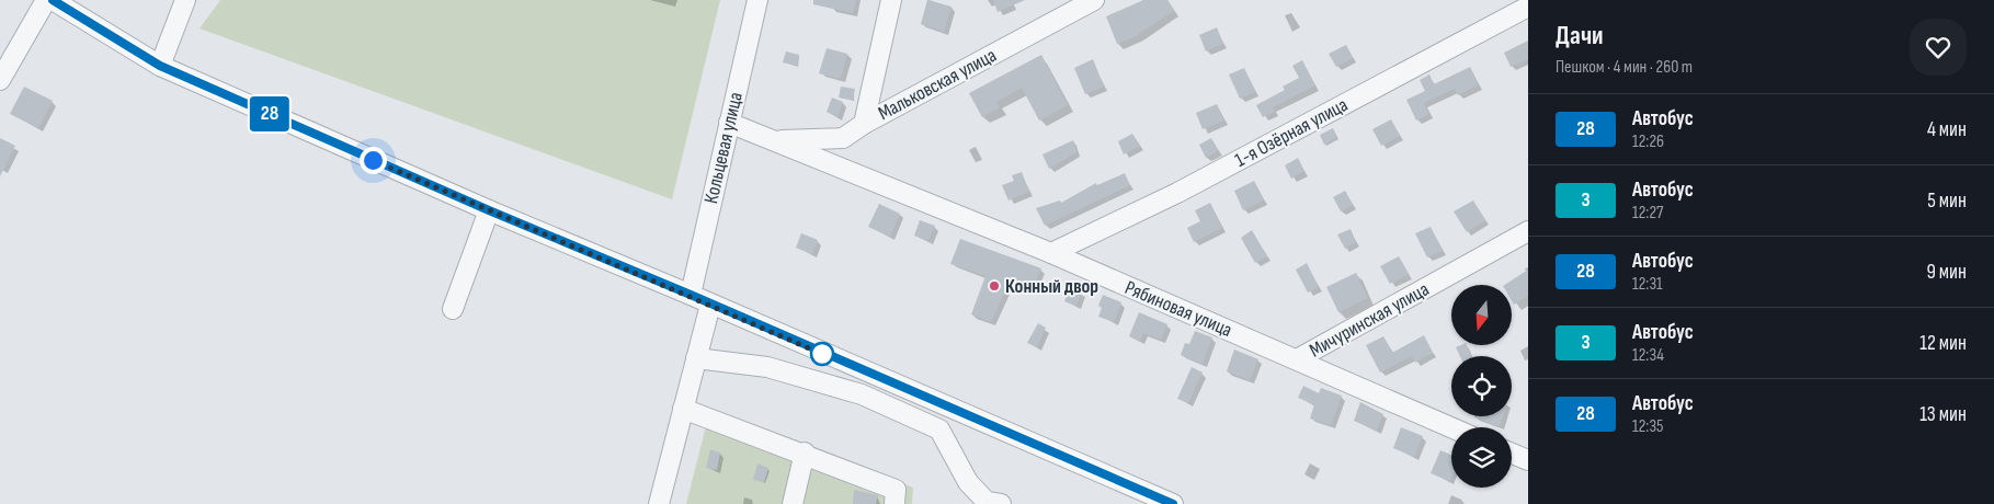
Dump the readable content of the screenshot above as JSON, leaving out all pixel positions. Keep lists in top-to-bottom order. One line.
{"streets":{"street":["Мальковская улица","1-я Озёрная улица","Кольцевая улица","Рябиновая улица","Мичуринская улица"]},"crossings":[["Мальковская улица","Рябиновая улица"],["1-я Озёрная улица","Рябиновая улица"],["Кольцевая улица","Рябиновая улица"],["Рябиновая улица","Мичуринская улица"]],"places":["Конный двор"],"lines":["bus line 28"],"north":"bottom","page":{"on_map":"28","heading":["Дачи","Пешком · 4 мин · 260 m"],"list":[{"mark":"28","name":"Автобус","note":"12:26","value":"4 мин"},{"mark":"3","name":"Автобус","note":"12:27","value":"5 мин"},{"mark":"28","name":"Автобус","note":"12:31","value":"9 мин"},{"mark":"3","name":"Автобус","note":"12:34","value":"12 мин"},{"mark":"28","name":"Автобус","note":"12:35","value":"13 мин"}]}}
